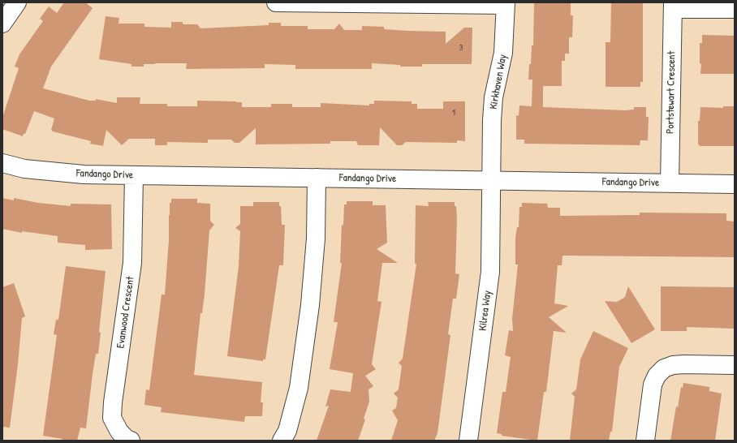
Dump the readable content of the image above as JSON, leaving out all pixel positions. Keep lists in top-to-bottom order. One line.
{"streets":{"street":["Kirkhaven Way","Portstewart Crescent","Fandango Drive","Kilrea Way","Evanwood Crescent"]},"crossings":[["Kirkhaven Way","Fandango Drive"],["Kirkhaven Way","Kilrea Way"],["Portstewart Crescent","Fandango Drive"],["Fandango Drive","Kilrea Way"],["Fandango Drive","Evanwood Crescent"]],"house_numbers":["3","1"]}
